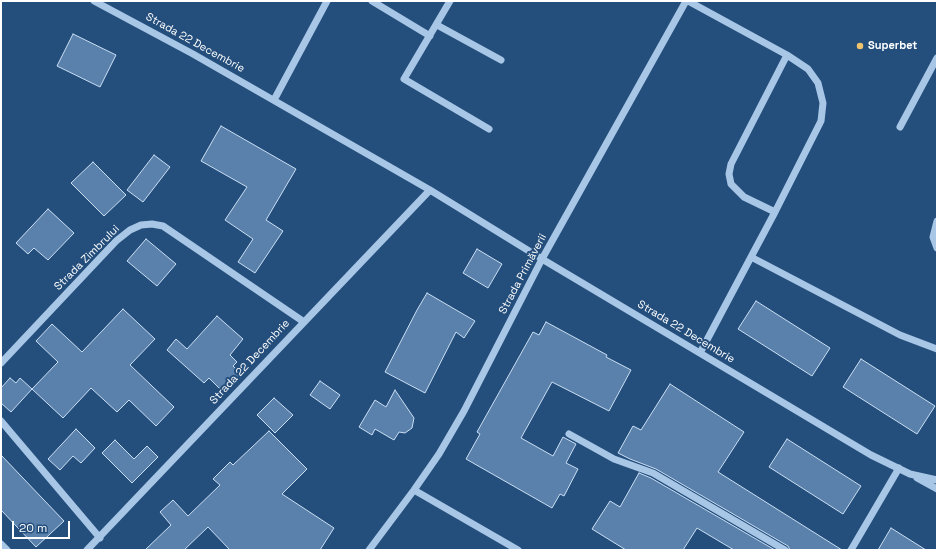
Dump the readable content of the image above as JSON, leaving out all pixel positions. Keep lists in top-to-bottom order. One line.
{"streets":{"street":["Strada 22 Decembrie","Strada Zimbrului","Strada Primăverii"]},"crossings":[["Strada 22 Decembrie","Strada Zimbrului"],["Strada 22 Decembrie","Strada Primăverii"]],"places":["Superbet"],"scale_bar":"20 m"}
